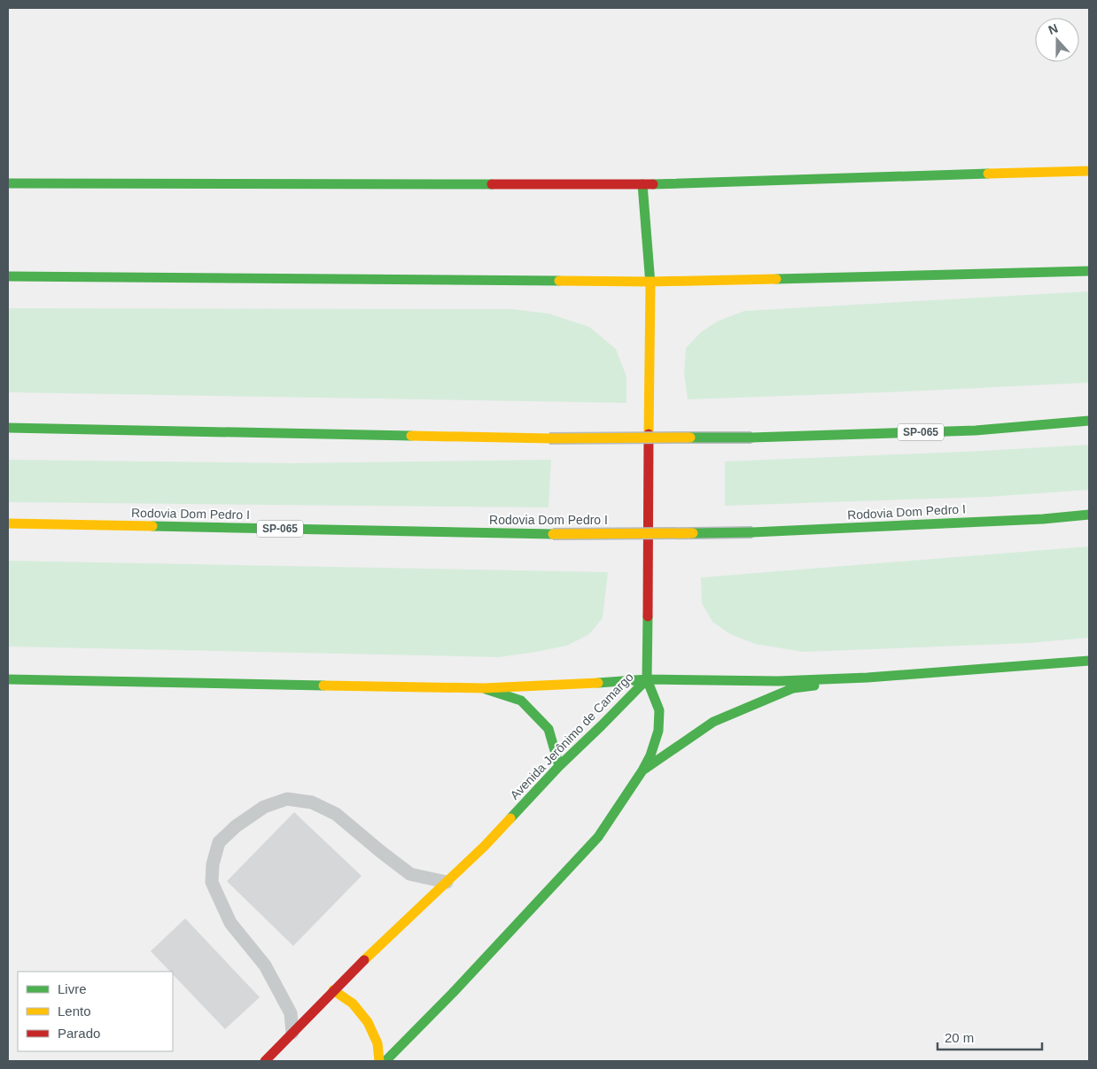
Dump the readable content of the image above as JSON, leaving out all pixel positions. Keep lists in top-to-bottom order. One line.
{"streets":{"main road":["SP-065","Rodovia Dom Pedro I","Avenida Jerônimo de Camargo"]},"legend":["Livre","Lento","Parado"],"scale_bar":"20 m","north":"top"}
